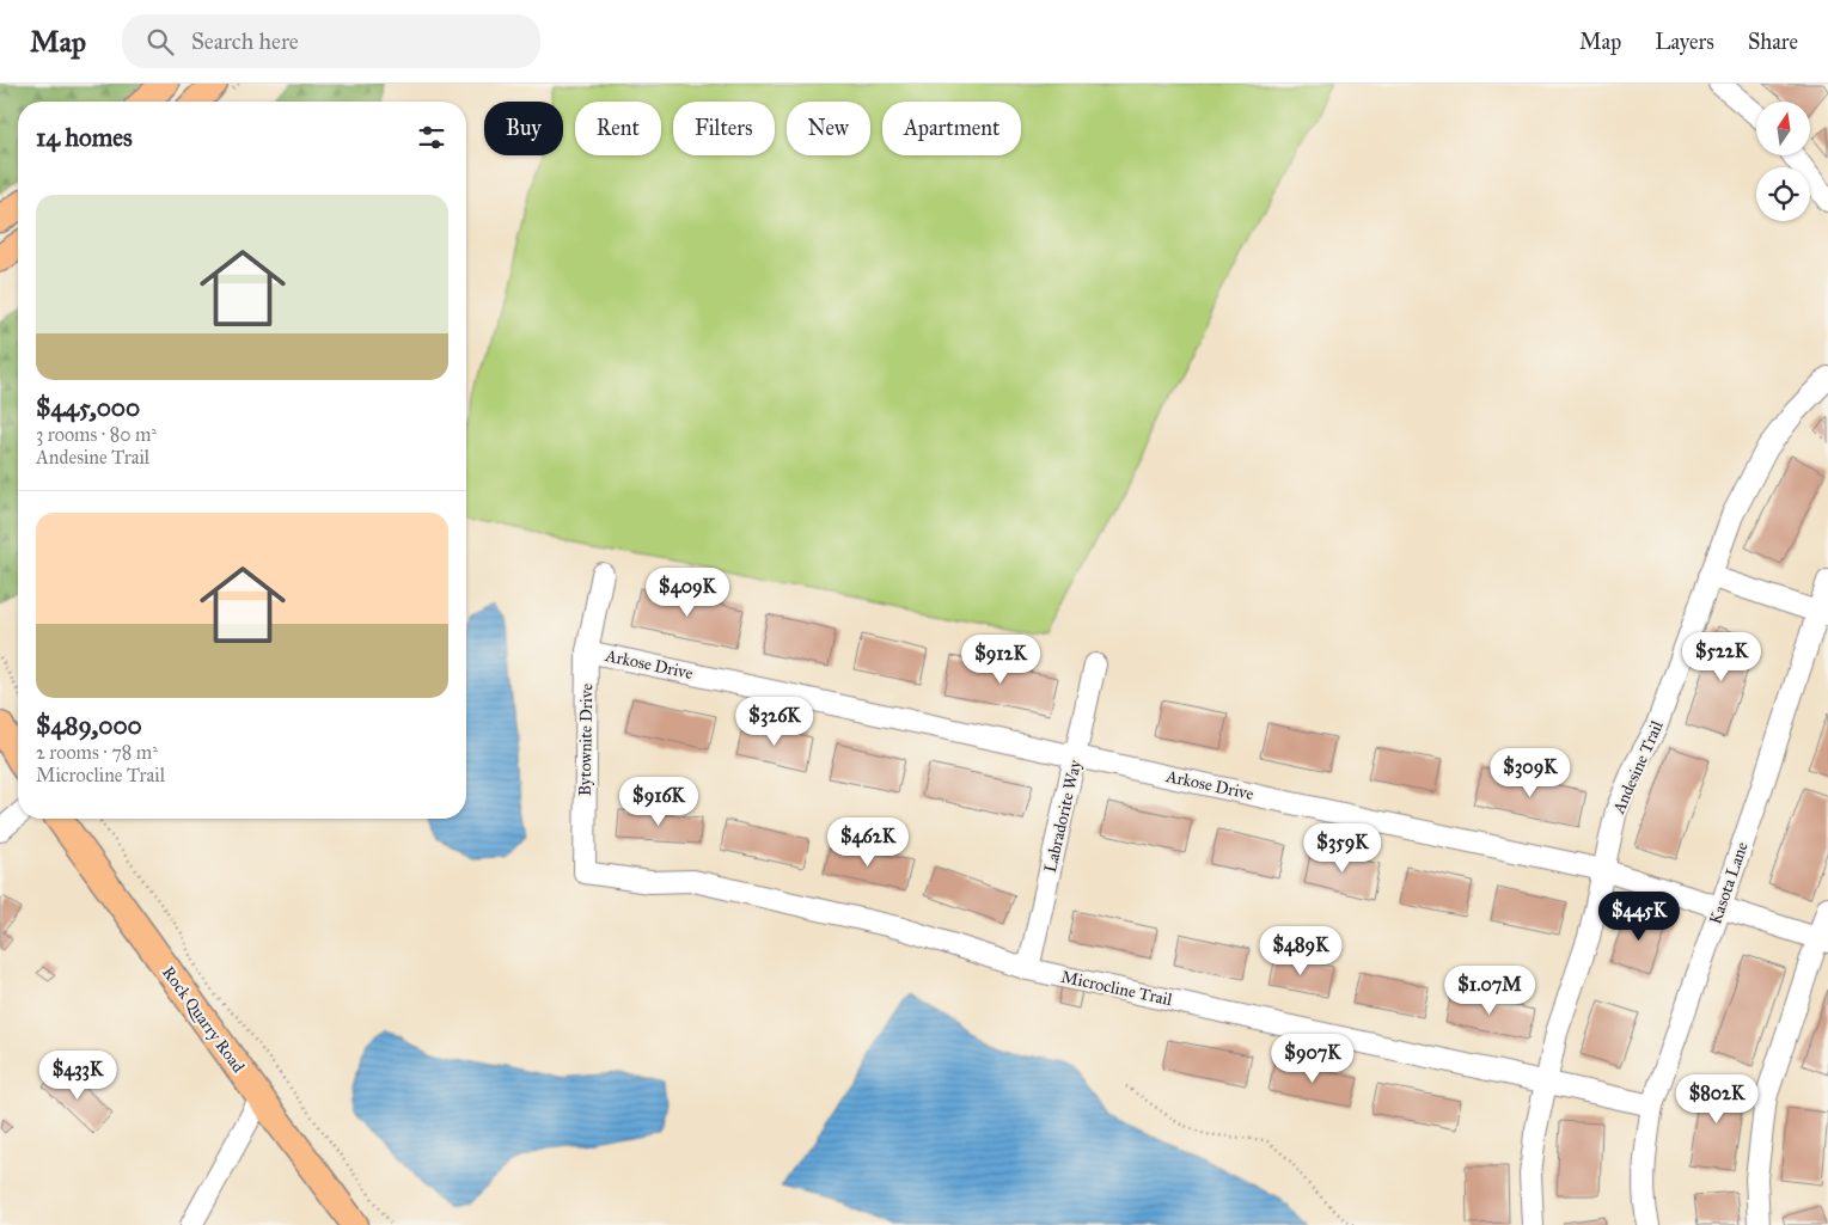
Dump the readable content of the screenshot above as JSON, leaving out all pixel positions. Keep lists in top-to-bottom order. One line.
{"streets":{"main road":["Rock Quarry Road"],"street":["Arkose Drive","Bytownite Drive","Andesine Trail","Labradorite Way","Kasota Lane","Microcline Trail"]},"crossings":[["Arkose Drive","Bytownite Drive"],["Arkose Drive","Andesine Trail"],["Arkose Drive","Labradorite Way"],["Arkose Drive","Kasota Lane"],["Bytownite Drive","Microcline Trail"],["Andesine Trail","Microcline Trail"],["Labradorite Way","Microcline Trail"],["Kasota Lane","Microcline Trail"]],"north":"top","page":{"header":"Map","search":"Search here","nav":["Map","Layers","Share"],"chip":["Buy","Rent","Filters","New","Apartment"],"heading":"14 homes","list":[{"name":"$445,000","note":"3 rooms · 80 m² · Andesine Trail"},{"name":"$489,000","note":"2 rooms · 78 m² · Microcline Trail"}],"price":["$409K","$522K","$912K","$326K","$309K","$916K","$462K","$359K","$445K","$489K","$1.07M","$907K","$433K","$802K"]}}
